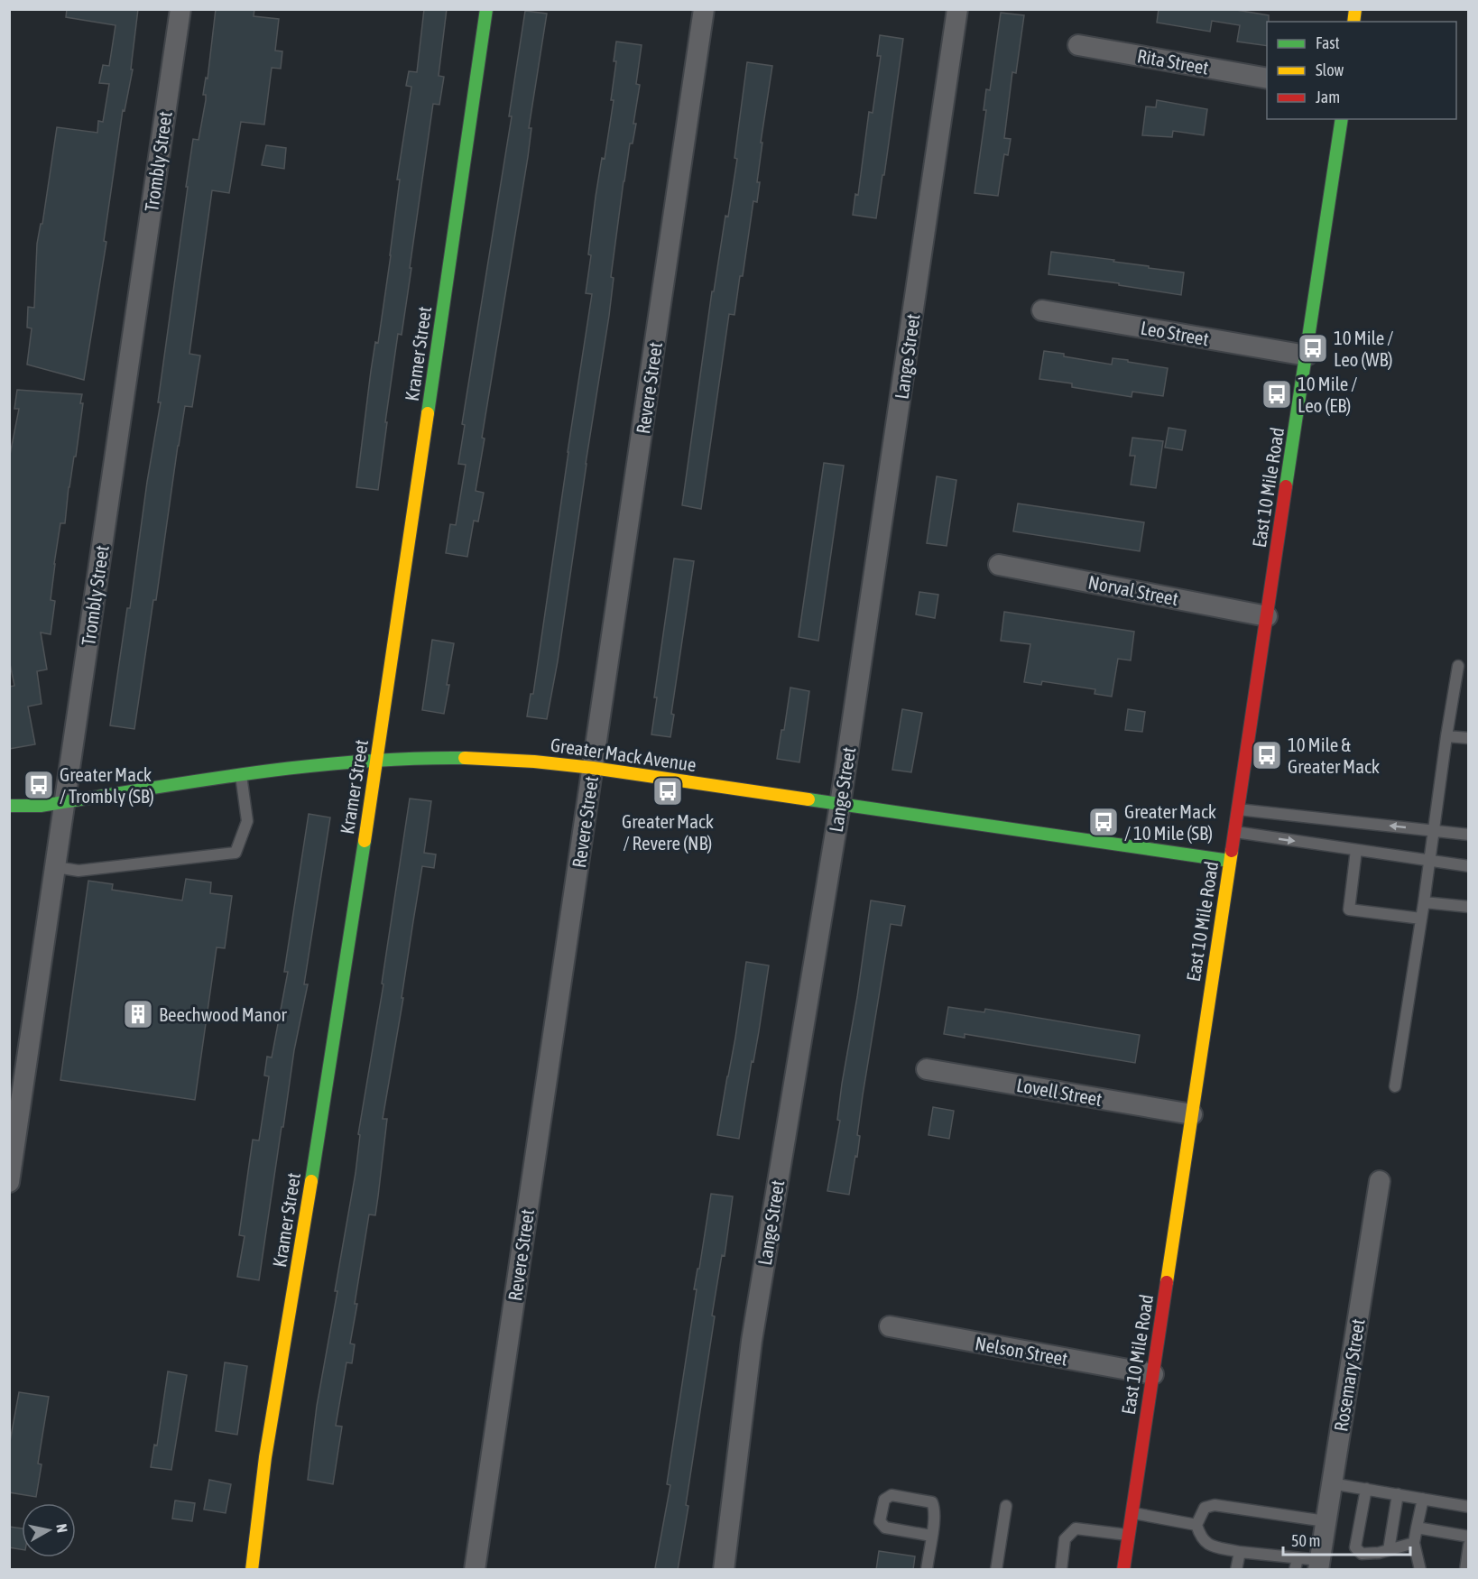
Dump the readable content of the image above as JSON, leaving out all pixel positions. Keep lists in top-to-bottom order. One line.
{"streets":{"street":["Rita Street","Trombly Street","Leo Street","Kramer Street","Lange Street","Revere Street","East 10 Mile Road","Norval Street","Greater Mack Avenue","Lovell Street","Nelson Street","Rosemary Street"]},"crossings":[["Trombly Street","Greater Mack Avenue"],["Leo Street","East 10 Mile Road"],["Kramer Street","Greater Mack Avenue"],["Lange Street","Greater Mack Avenue"],["Revere Street","Greater Mack Avenue"],["East 10 Mile Road","Norval Street"],["East 10 Mile Road","Greater Mack Avenue"],["East 10 Mile Road","Lovell Street"],["East 10 Mile Road","Nelson Street"]],"places":{"bus stop":["10 Mile / Leo (WB)","10 Mile / Leo (EB)","10 Mile & Greater Mack","Greater Mack / Trombly (SB)","Greater Mack / Revere (NB)","Greater Mack / 10 Mile (SB)"],"building":["Beechwood Manor"]},"legend":["Fast","Slow","Jam"],"scale_bar":"50 m","north":"right"}
